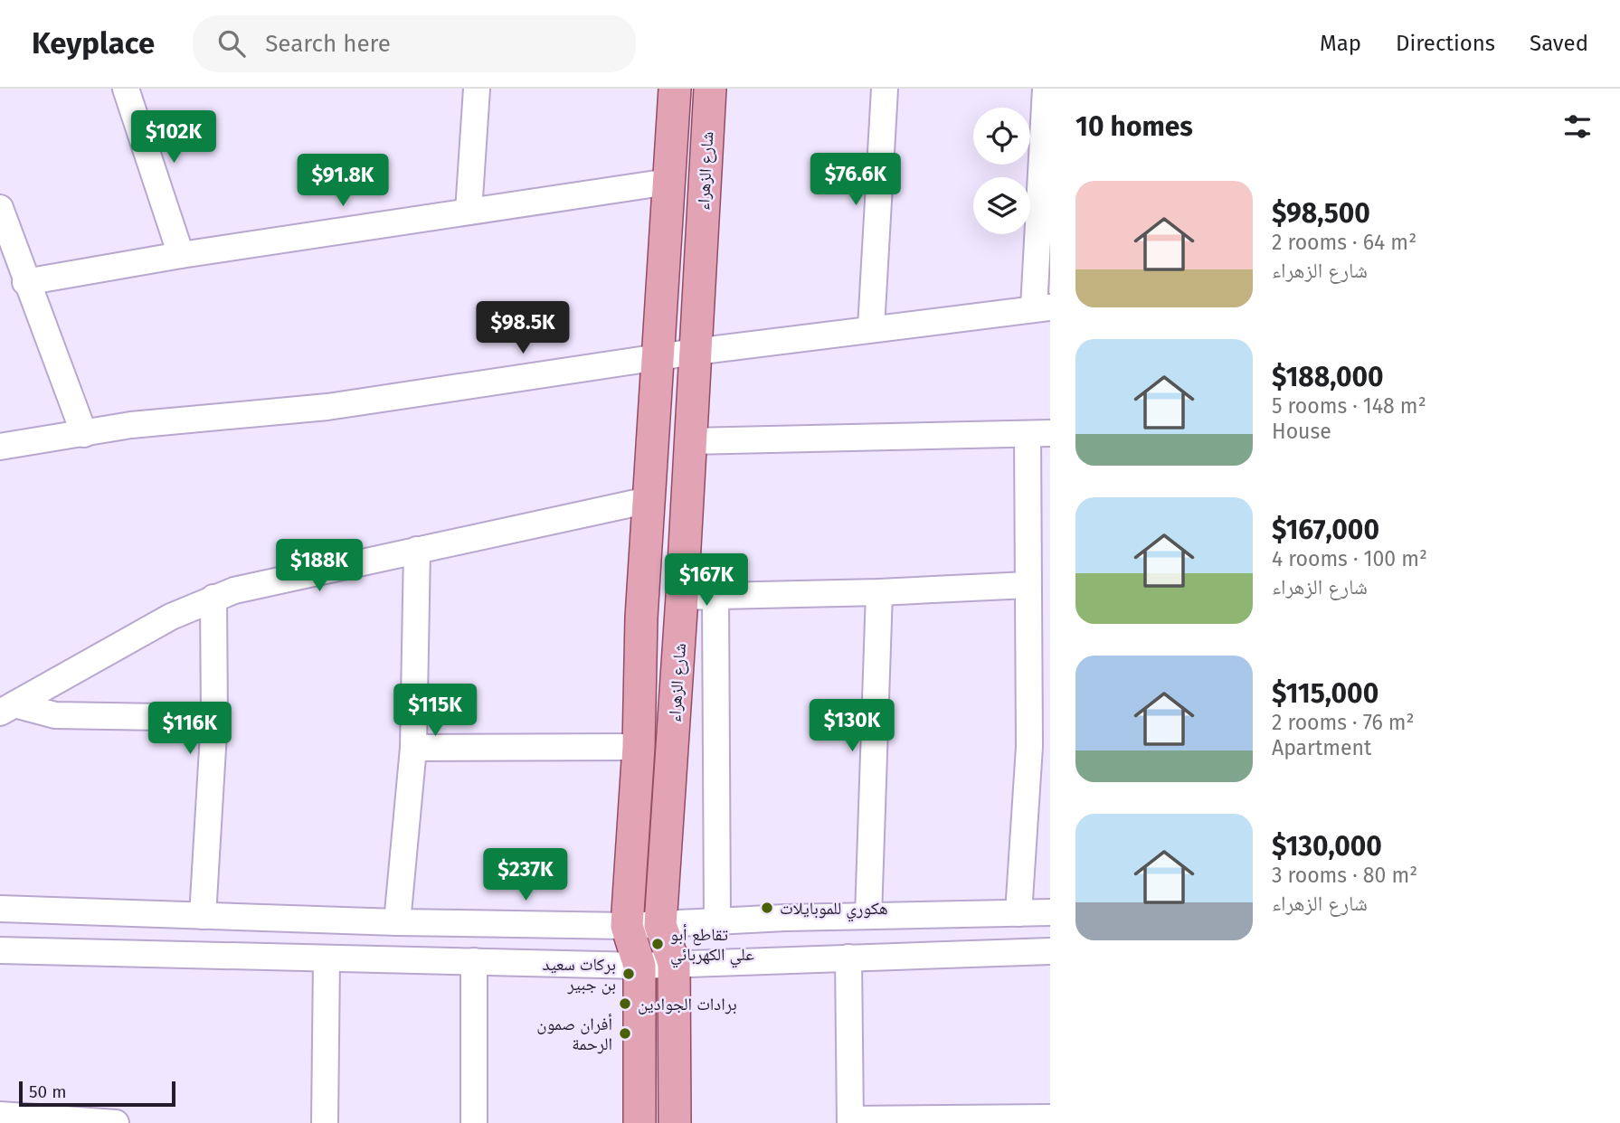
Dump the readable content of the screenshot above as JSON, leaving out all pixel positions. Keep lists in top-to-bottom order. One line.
{"streets":{"main road":["شارع الزهراء"]},"places":["هكوري للموبايلات","تقاطع أبو علي الكهربائي","بركات سعيد بن جبير","برادات الجوادين","أفران صمون الرحمة"],"scale_bar":"50 m","page":{"header":"Keyplace","search":"Search here","nav":["Map","Directions","Saved"],"heading":"10 homes","price":["$102K","$76.6K","$91.8K","$98.5K","$188K","$167K","$115K","$130K","$116K","$237K"],"list":[{"name":"$98,500","note":"2 rooms · 64 m² · شارع الزهراء"},{"name":"$188,000","note":"5 rooms · 148 m² · House"},{"name":"$167,000","note":"4 rooms · 100 m² · شارع الزهراء"},{"name":"$115,000","note":"2 rooms · 76 m² · Apartment"},{"name":"$130,000","note":"3 rooms · 80 m² · شارع الزهراء"}],"scale":"50 m"}}
